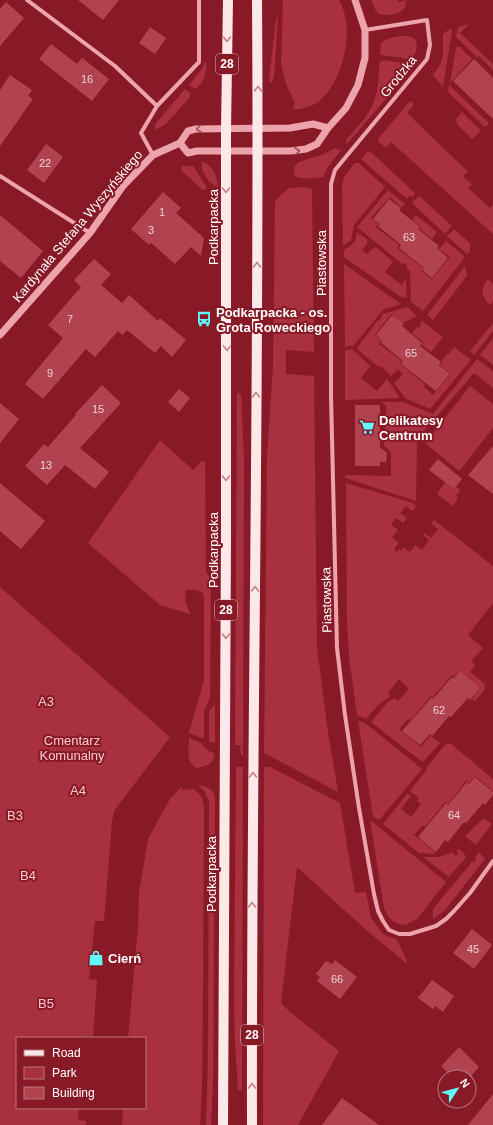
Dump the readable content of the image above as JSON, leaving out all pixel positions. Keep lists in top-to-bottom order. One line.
{"streets":{"main road":["28","Podkarpacka"],"street":["Grodzka","Kardynała Stefana Wyszyńskiego","Piastowska"]},"crossings":[["Grodzka","Piastowska"],["Kardynała Stefana Wyszyńskiego","Podkarpacka"]],"parks":["A3","Cmentarz Komunalny","A4","B3","B4","B5"],"places":{"bus stop":["Podkarpacka - os. Grota Roweckiego"],"supermarket":["Delikatesy Centrum"],"shop":["Cierń"]},"house_numbers":["16","22","1","3","63","7","65","9","15","13","62","64","45","66"],"legend":["Road","Park","Building"],"north":"top right"}
